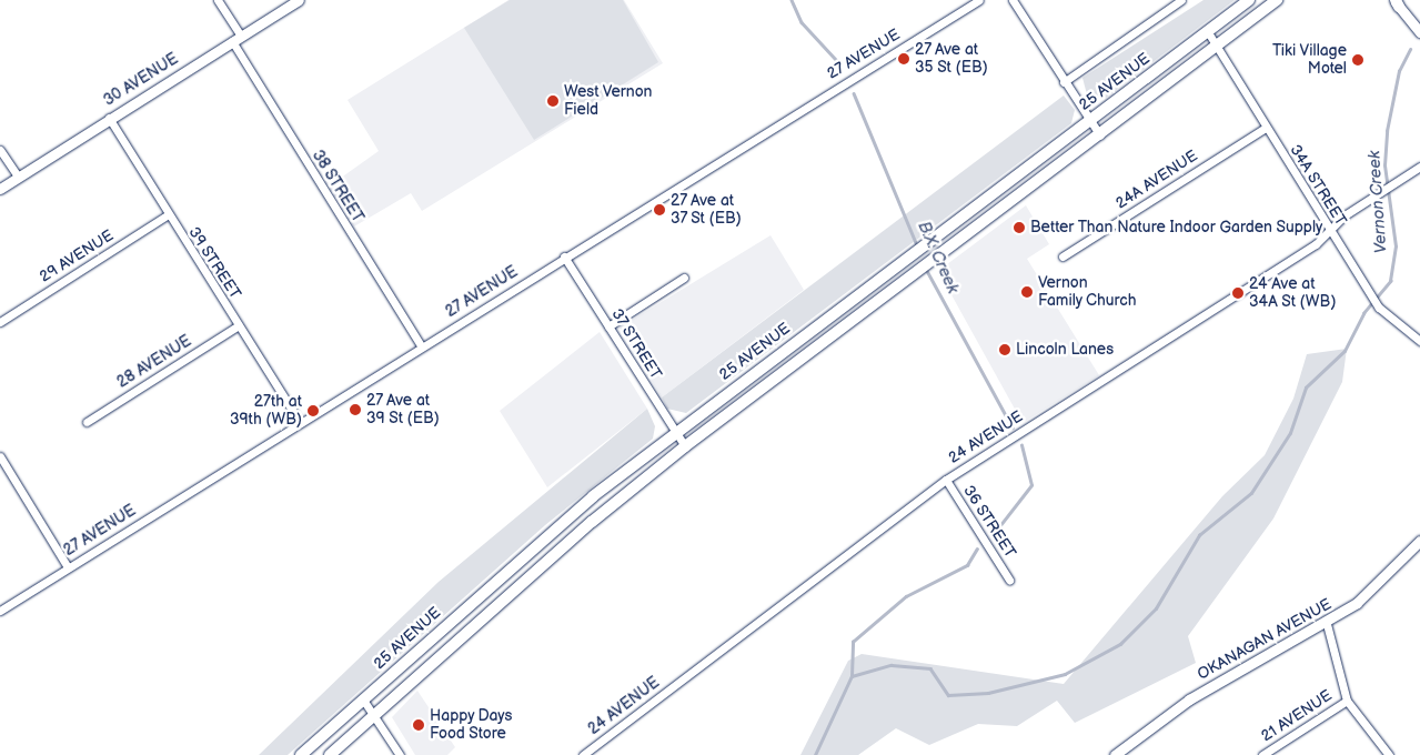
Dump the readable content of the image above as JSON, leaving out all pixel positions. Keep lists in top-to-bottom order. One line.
{"streets":{"main road":["25 AVENUE"],"street":["27 AVENUE","30 AVENUE","24A AVENUE","34A STREET","38 STREET","29 AVENUE","39 STREET","37 STREET","28 AVENUE","24 AVENUE","36 STREET","OKANAGAN AVENUE","21 AVENUE"]},"crossings":[["27 AVENUE","38 STREET"],["27 AVENUE","39 STREET"],["27 AVENUE","37 STREET"],["30 AVENUE","38 STREET"],["30 AVENUE","39 STREET"],["25 AVENUE","34A STREET"],["25 AVENUE","37 STREET"],["24A AVENUE","34A STREET"],["34A STREET","24 AVENUE"],["29 AVENUE","39 STREET"],["39 STREET","28 AVENUE"],["24 AVENUE","36 STREET"]],"water":["Vernon Creek","B.X. Creek"],"places":["27 Ave at 35 St (EB)","Tiki Village Motel","West Vernon Field","27 Ave at 37 St (EB)","Better Than Nature Indoor Garden Supply","Vernon Family Church","24 Ave at 34A St (WB)","Lincoln Lanes","27 Ave at 39 St (EB)","27th at 39th (WB)","Happy Days Food Store"]}
